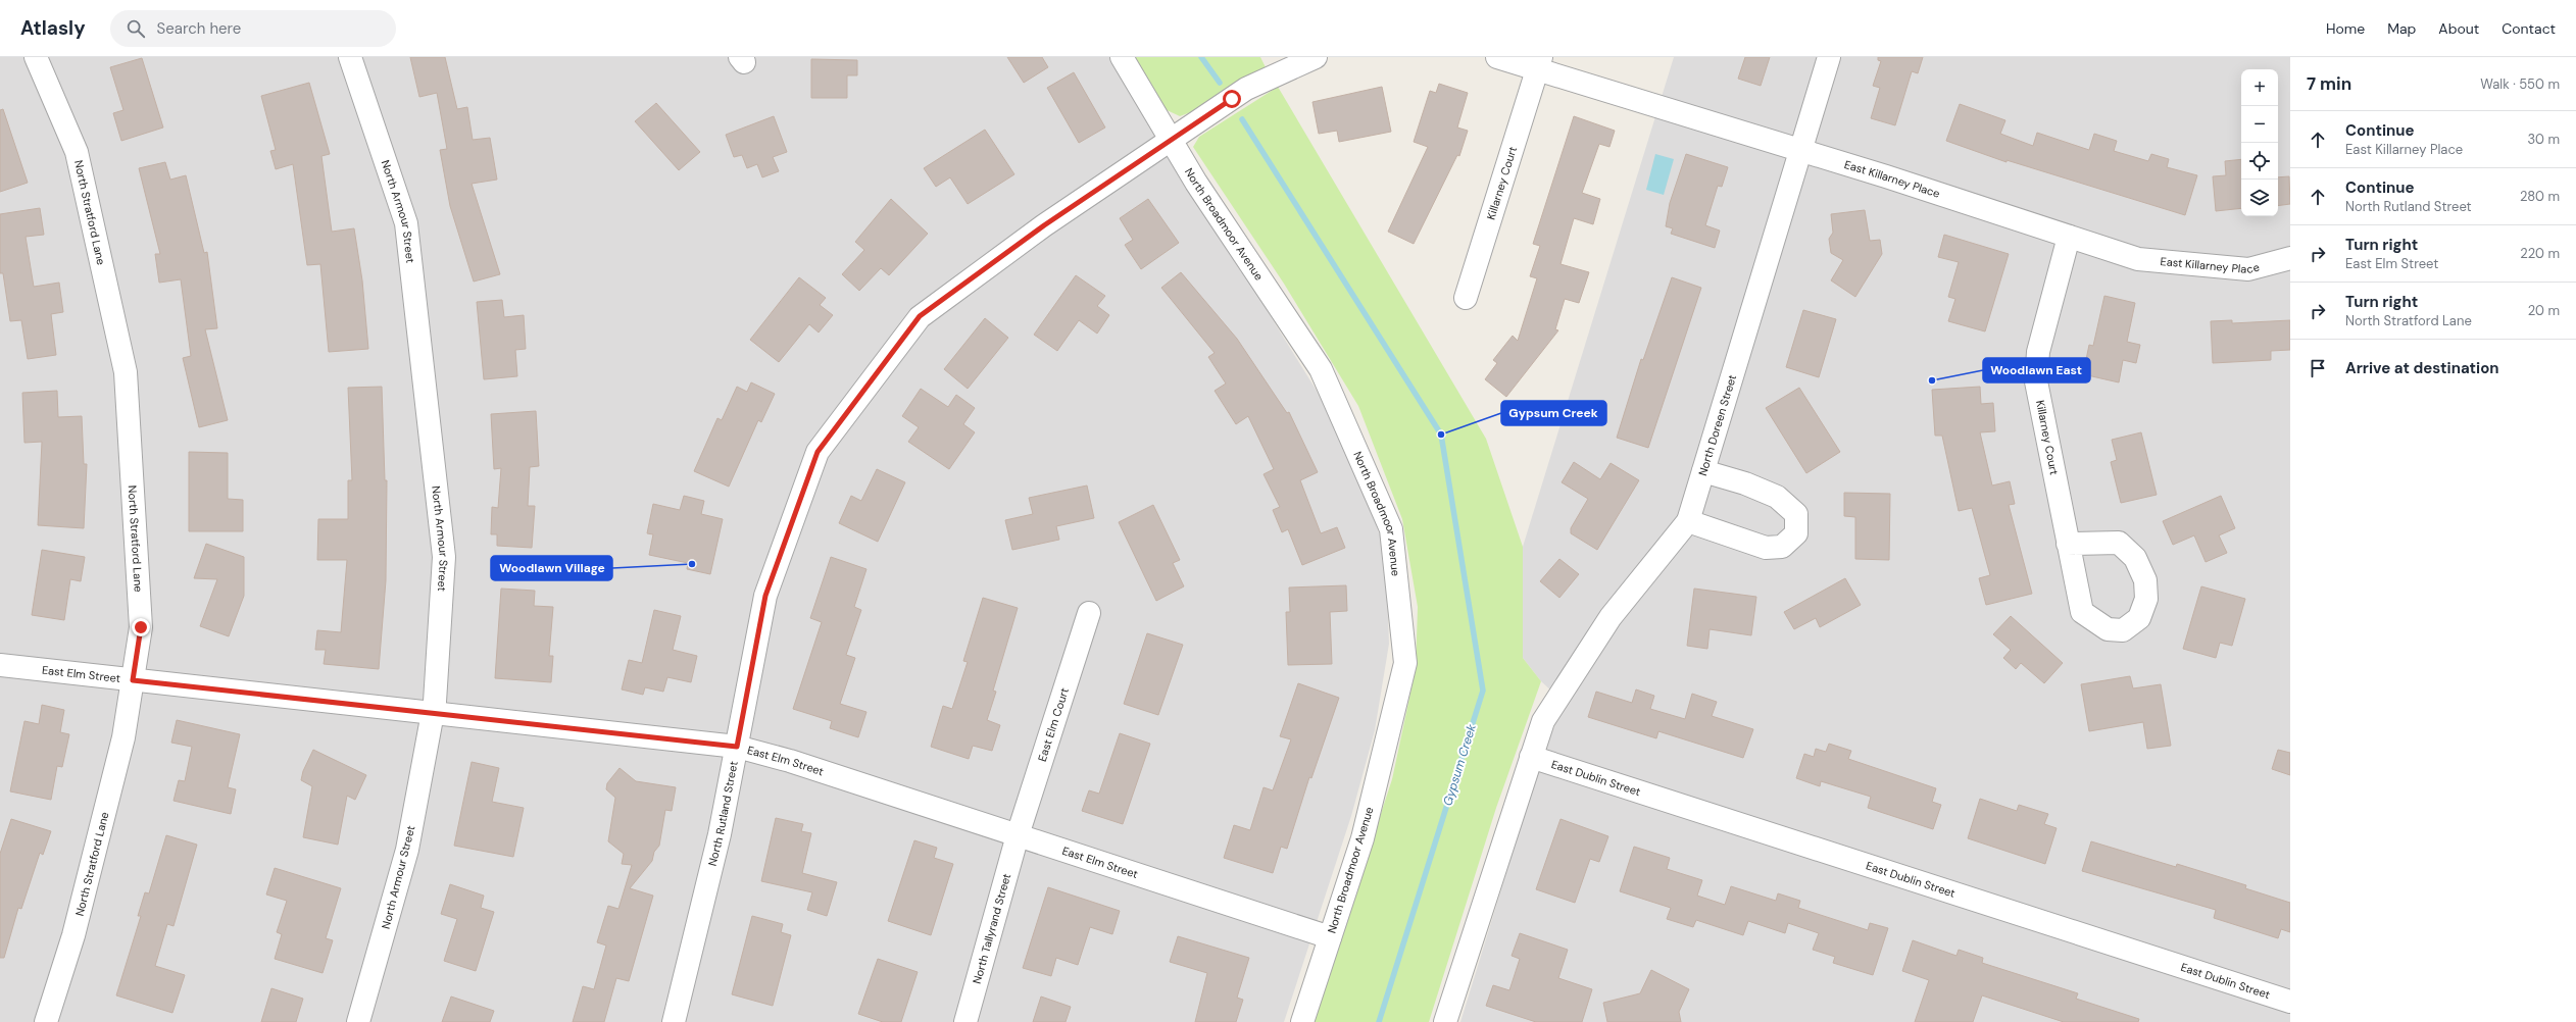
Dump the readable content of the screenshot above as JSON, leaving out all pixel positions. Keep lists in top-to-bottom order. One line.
{"streets":{"street":["East Killarney Place","Killarney Court","North Stratford Lane","North Armour Street","North Broadmoor Avenue","North Doreen Street","East Elm Street","East Elm Court","East Dublin Street","North Rutland Street","North Tallyrand Street"]},"crossings":[["East Killarney Place","Killarney Court"],["East Killarney Place","North Doreen Street"],["North Stratford Lane","East Elm Street"],["North Armour Street","East Elm Street"],["North Broadmoor Avenue","East Elm Street"],["North Broadmoor Avenue","North Rutland Street"],["North Doreen Street","East Dublin Street"],["East Elm Street","East Elm Court"],["East Elm Street","North Rutland Street"],["East Elm Street","North Tallyrand Street"],["East Elm Court","North Tallyrand Street"]],"water":["Gypsum Creek"],"places":["Woodlawn East","Gypsum Creek","Woodlawn Village"],"page":{"header":"Atlasly","search":"Search here","nav":["Home","Map","About","Contact"],"heading":["7 min","Walk · 550 m"],"map_buttons":["+","−"],"list":[["Continue","East Killarney Place","30 m"],["Continue","North Rutland Street","280 m"],["Turn right","East Elm Street","220 m"],["Turn right","North Stratford Lane","20 m"],"Arrive at destination"]}}
